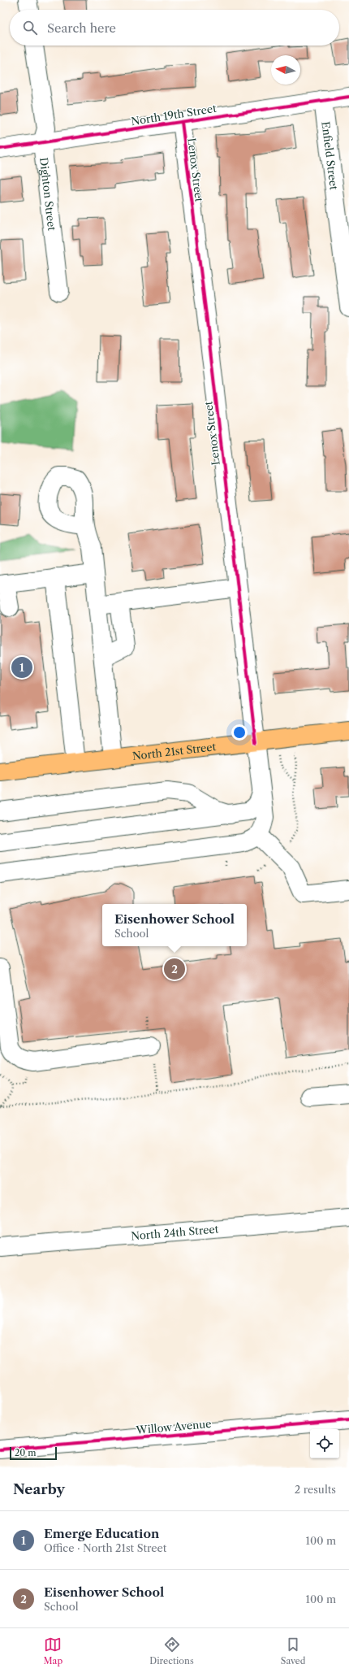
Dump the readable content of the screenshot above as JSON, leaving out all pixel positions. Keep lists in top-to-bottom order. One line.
{"streets":{"main road":["North 21st Street"],"street":["North 19th Street","Enfield Street","Lenox Street","Dighton Street","North 24th Street","Willow Avenue"]},"crossings":[["North 19th Street","Enfield Street"],["North 19th Street","Lenox Street"],["North 19th Street","Dighton Street"],["Lenox Street","North 21st Street"]],"scale_bar":"20 m","north":"left","page":{"search":"Search here","pins":["1","2"],"popup":["Eisenhower School","School"],"scale":"20 m","heading":["Nearby","2 results"],"list":[{"mark":"1","name":"Emerge Education","note":"Office · North 21st Street","value":"100 m"},{"mark":"2","name":"Eisenhower School","note":"School","value":"100 m"}],"nav":["Map","Directions","Saved"]}}
